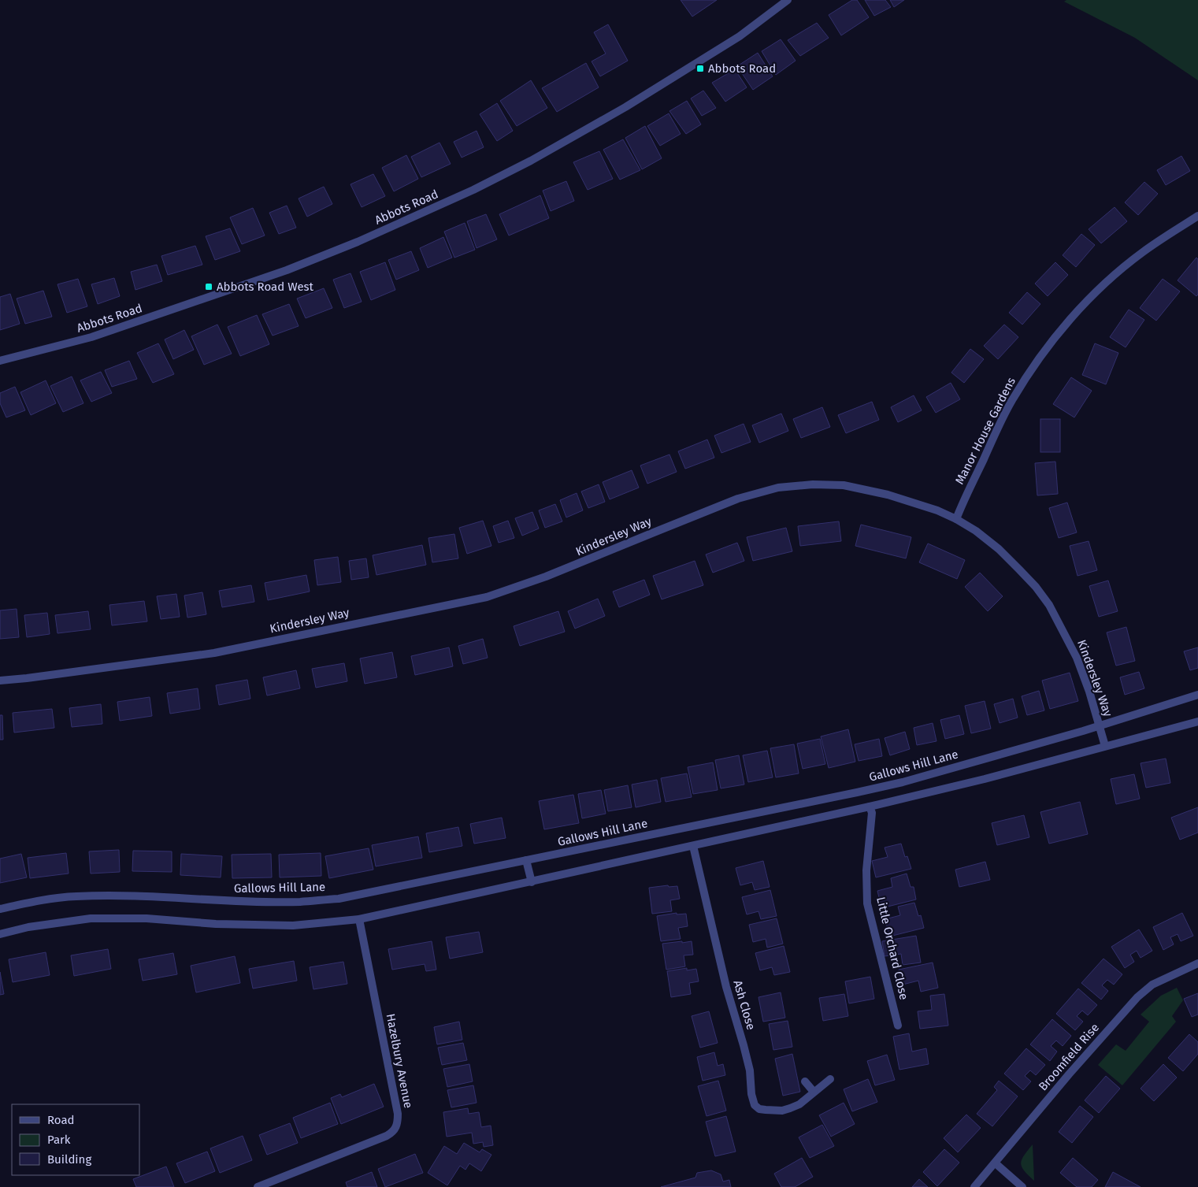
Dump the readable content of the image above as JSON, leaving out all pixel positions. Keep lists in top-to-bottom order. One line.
{"streets":{"street":["Abbots Road","Manor House Gardens","Kindersley Way","Gallows Hill Lane","Little Orchard Close","Ash Close","Broomfield Rise","Hazelbury Avenue"]},"crossings":[["Manor House Gardens","Kindersley Way"],["Kindersley Way","Gallows Hill Lane"]],"places":{"transit":["Abbots Road","Abbots Road West"]},"legend":["Road","Park","Building"]}
